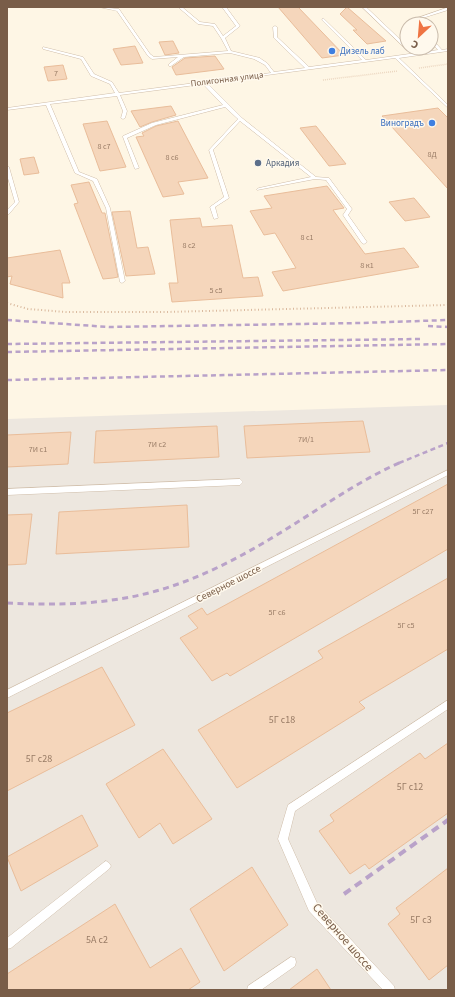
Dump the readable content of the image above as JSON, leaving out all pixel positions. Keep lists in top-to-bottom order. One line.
{"streets":{"lane":["Полигонная улица","Северное шоссе"]},"places":["Дизель лаб","Виноградъ","Аркадия"],"house_numbers":["7","8 с7","8Д","8 с6","8 с1","8 с2","8 к1","5 с5","7И/1","7И с2","7И с1","5Г с27","5Г с6","5Г с5","5Г с18","5Г с28","5Г с12","5Г с3","5А с2"],"north":"bottom left"}
